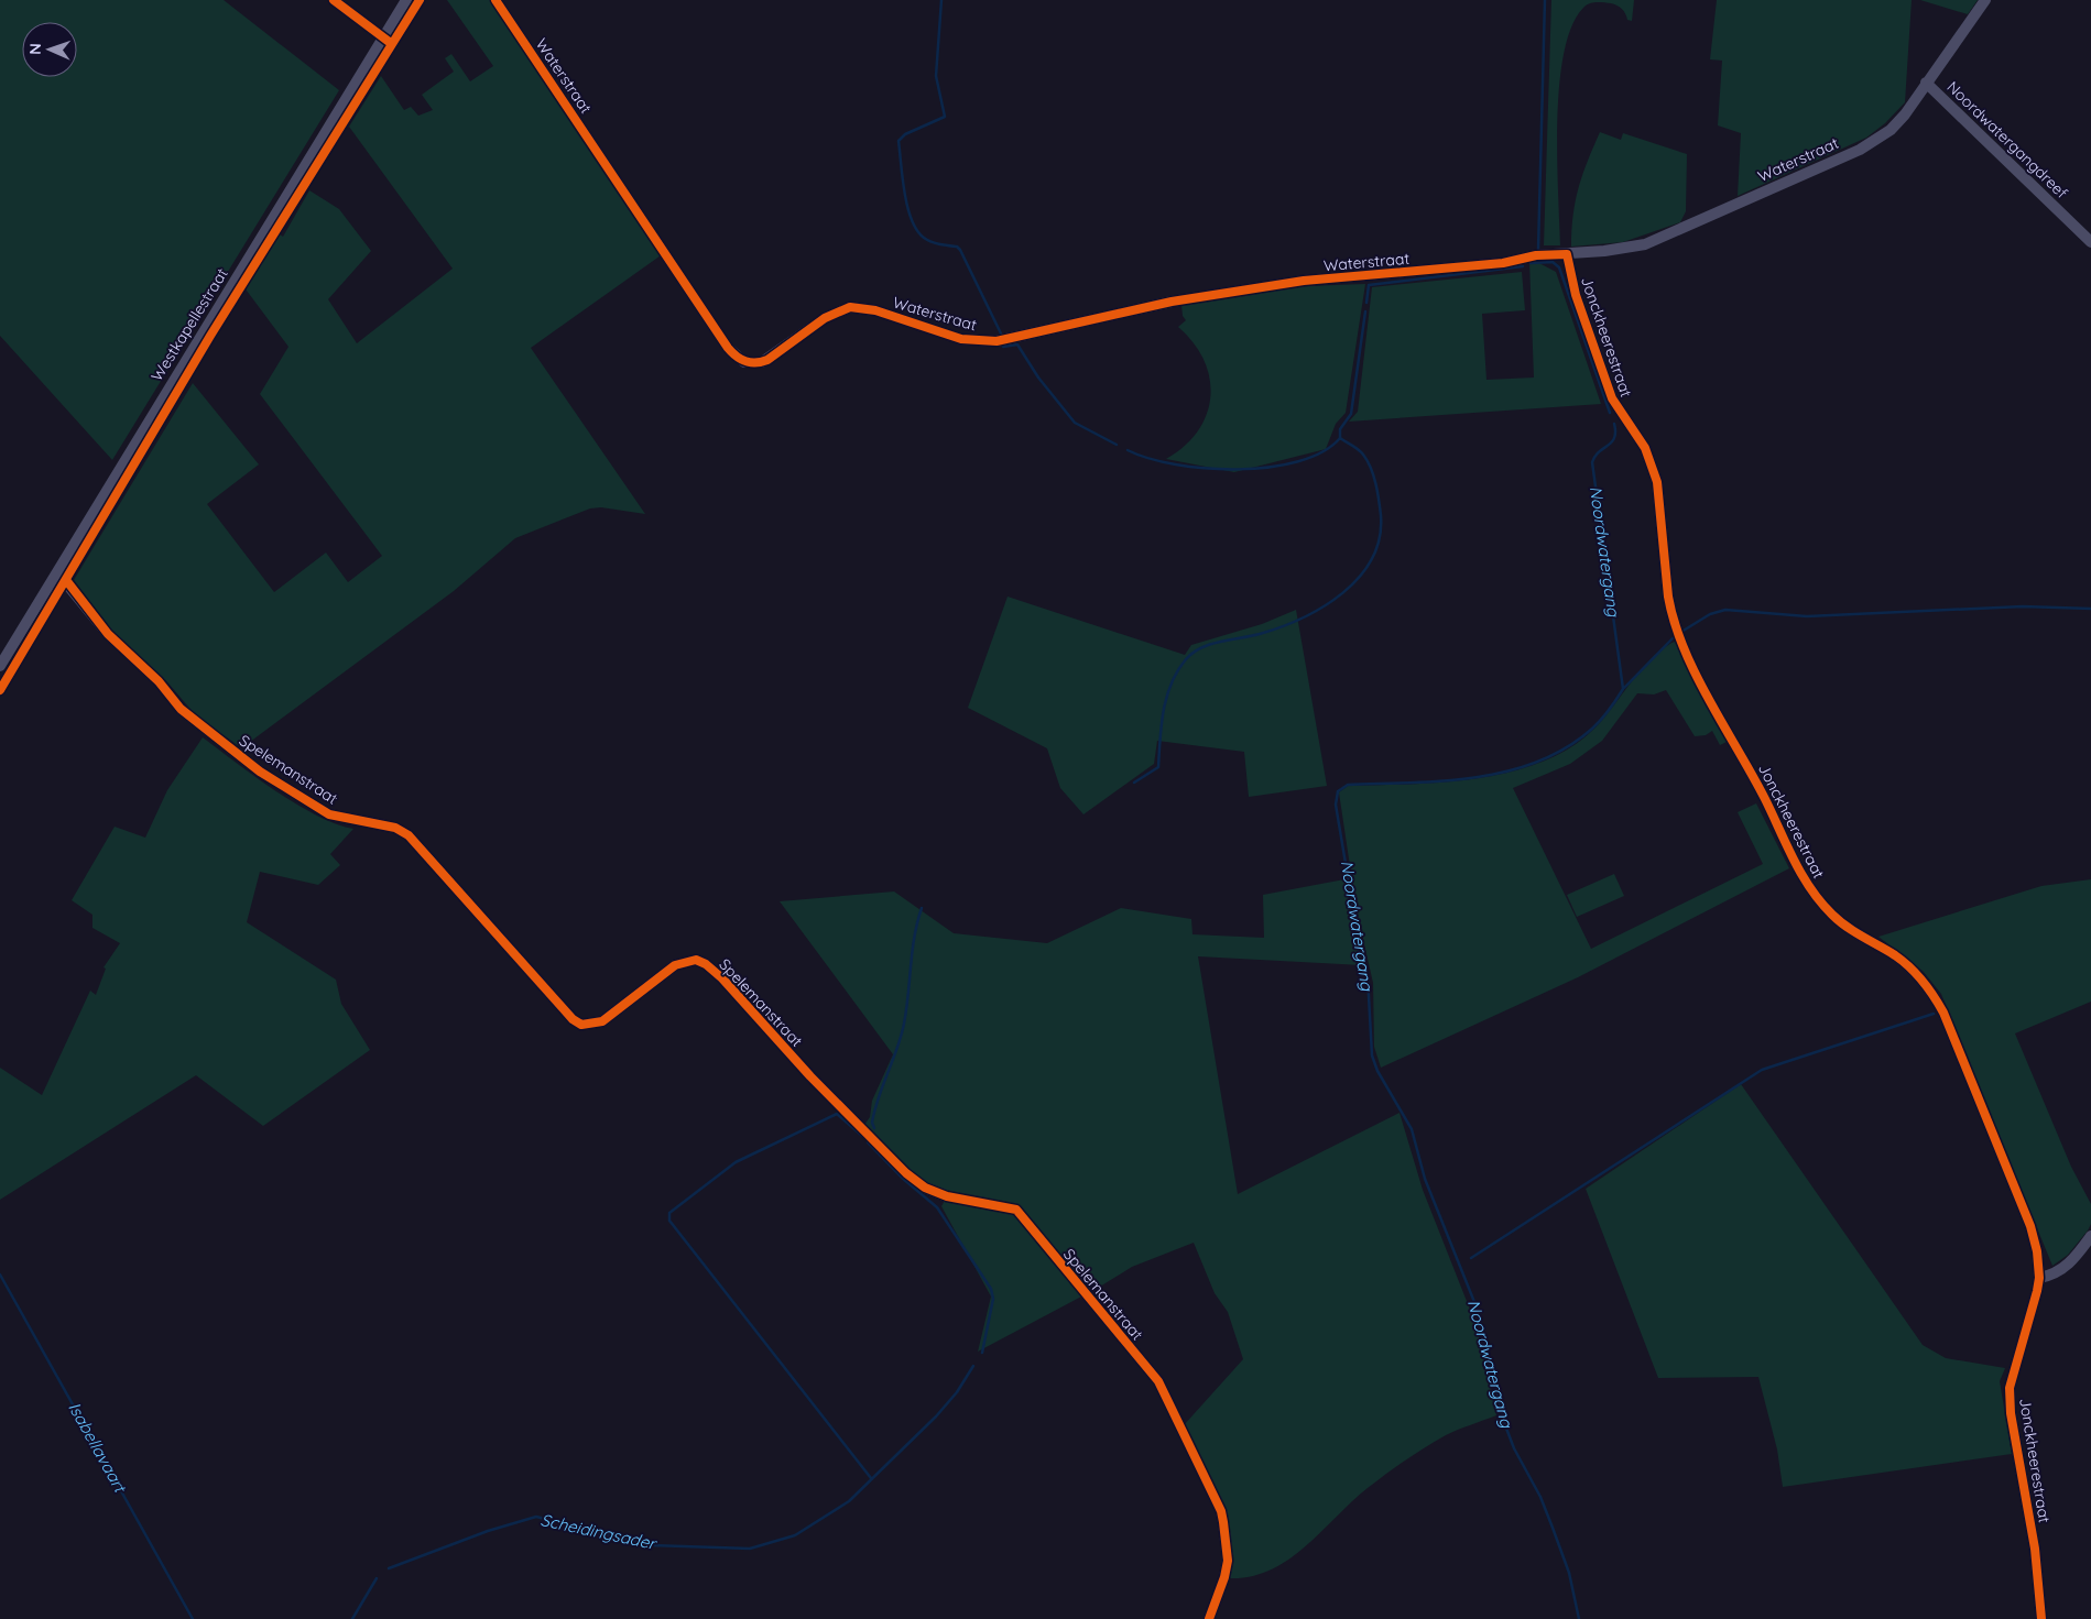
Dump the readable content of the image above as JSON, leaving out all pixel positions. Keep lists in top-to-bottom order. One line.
{"streets":{"street":["Waterstraat","Noordwatergangdreef","Westkapellestraat","Jonckheerestraat","Spelemanstraat"]},"crossings":[["Waterstraat","Noordwatergangdreef"],["Waterstraat","Jonckheerestraat"],["Westkapellestraat","Spelemanstraat"]],"water":["Noordwatergang","Isabellavaart","Scheidingsader"],"north":"left"}
